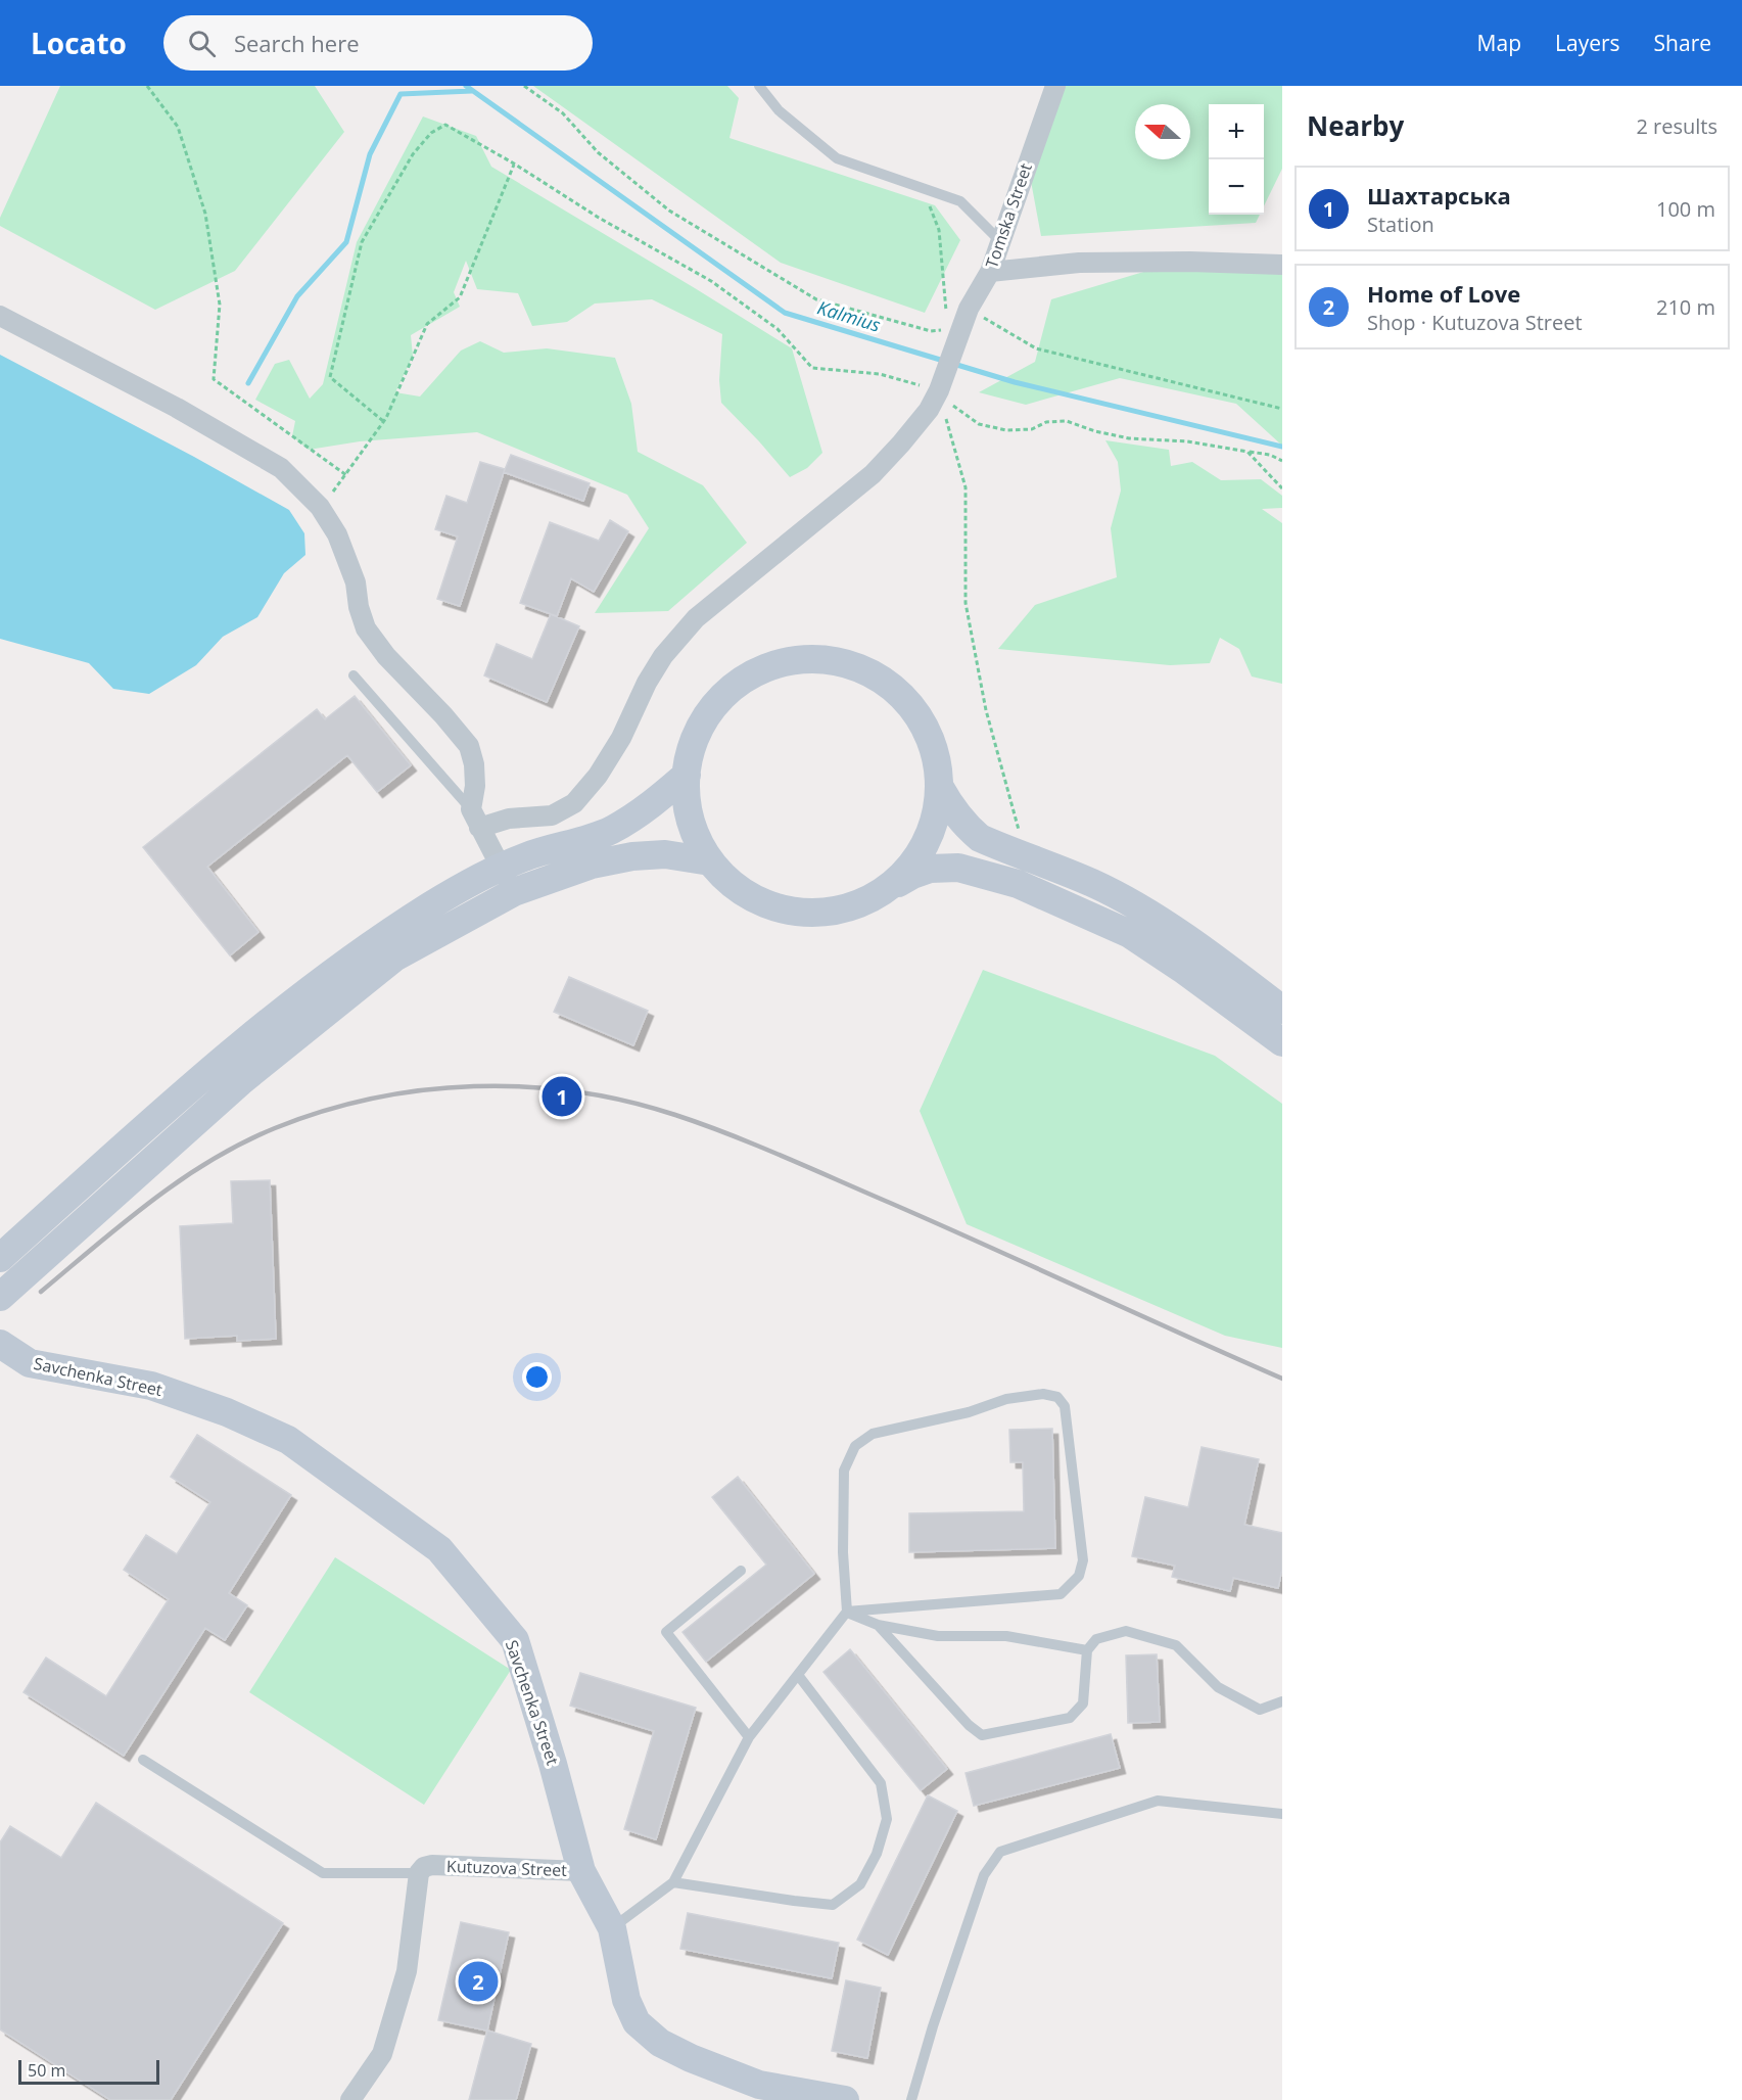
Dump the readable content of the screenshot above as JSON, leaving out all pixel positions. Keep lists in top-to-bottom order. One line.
{"streets":{"main road":["Savchenka Street"],"street":["Tomska Street","Kutuzova Street"]},"crossings":[["Savchenka Street","Kutuzova Street"]],"water":["Kalmius"],"scale_bar":"50 m","north":"left","page":{"header":"Locato","search":"Search here","nav":["Map","Layers","Share"],"heading":["Nearby","2 results"],"map_buttons":["+","−"],"list":[{"mark":"1","name":"Шахтарська","note":"Station","value":"100 m"},{"mark":"2","name":"Home of Love","note":"Shop · Kutuzova Street","value":"210 m"}],"pins":["1","2"],"scale":"50 m"}}
